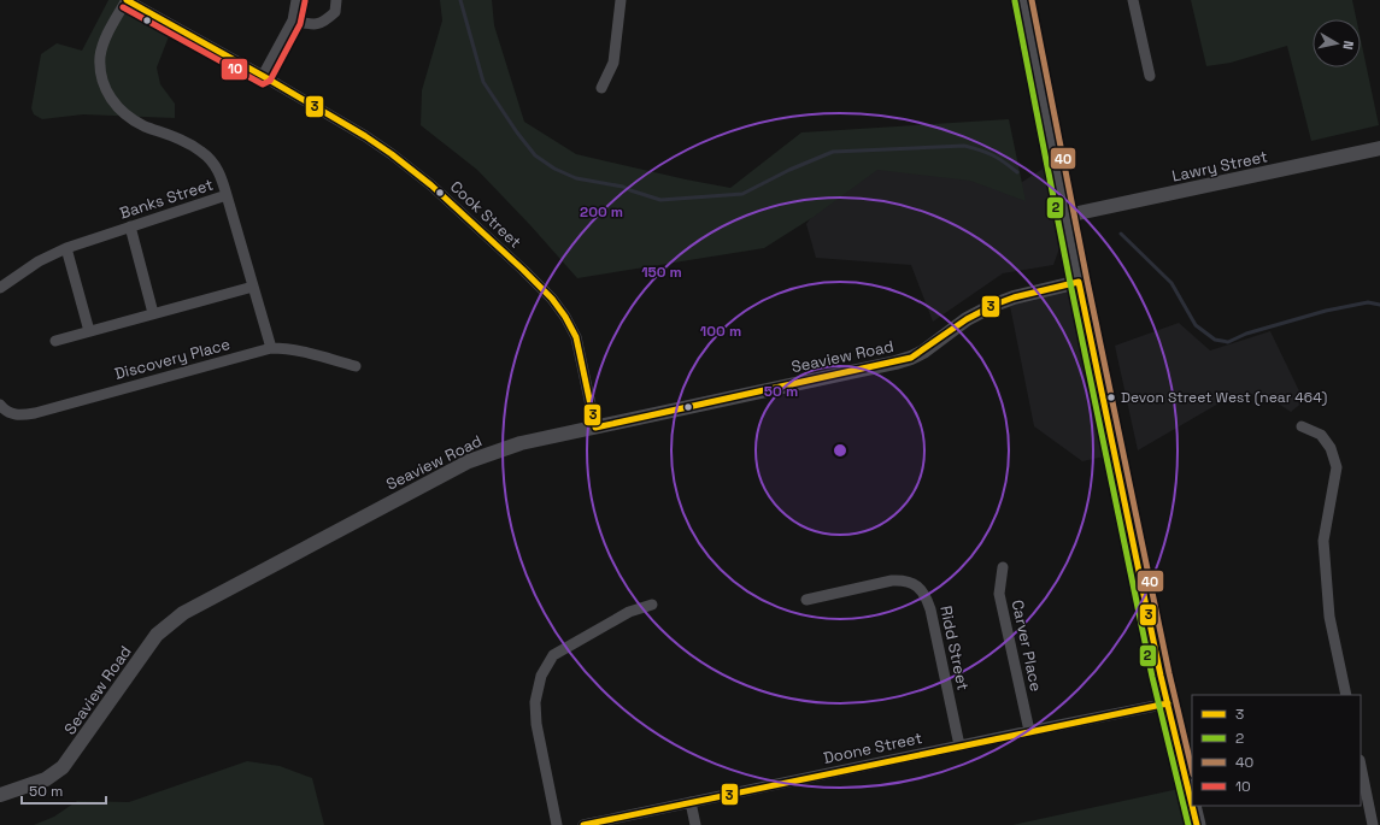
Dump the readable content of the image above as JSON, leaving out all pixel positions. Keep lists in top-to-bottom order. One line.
{"streets":{"street":["Lawry Street","Banks Street","Cook Street","Seaview Road","Discovery Place","Carver Place","Ridd Street","Doone Street"]},"crossings":[["Banks Street","Discovery Place"],["Cook Street","Seaview Road"],["Carver Place","Doone Street"],["Ridd Street","Doone Street"]],"places":["Devon Street West (near 464)"],"lines":["transit line 3","transit line 40","transit line 2","transit line 10"],"legend":["3","2","40","10"],"scale_bar":"50 m","north":"right","rings":["200 m","150 m","100 m","50 m"]}
